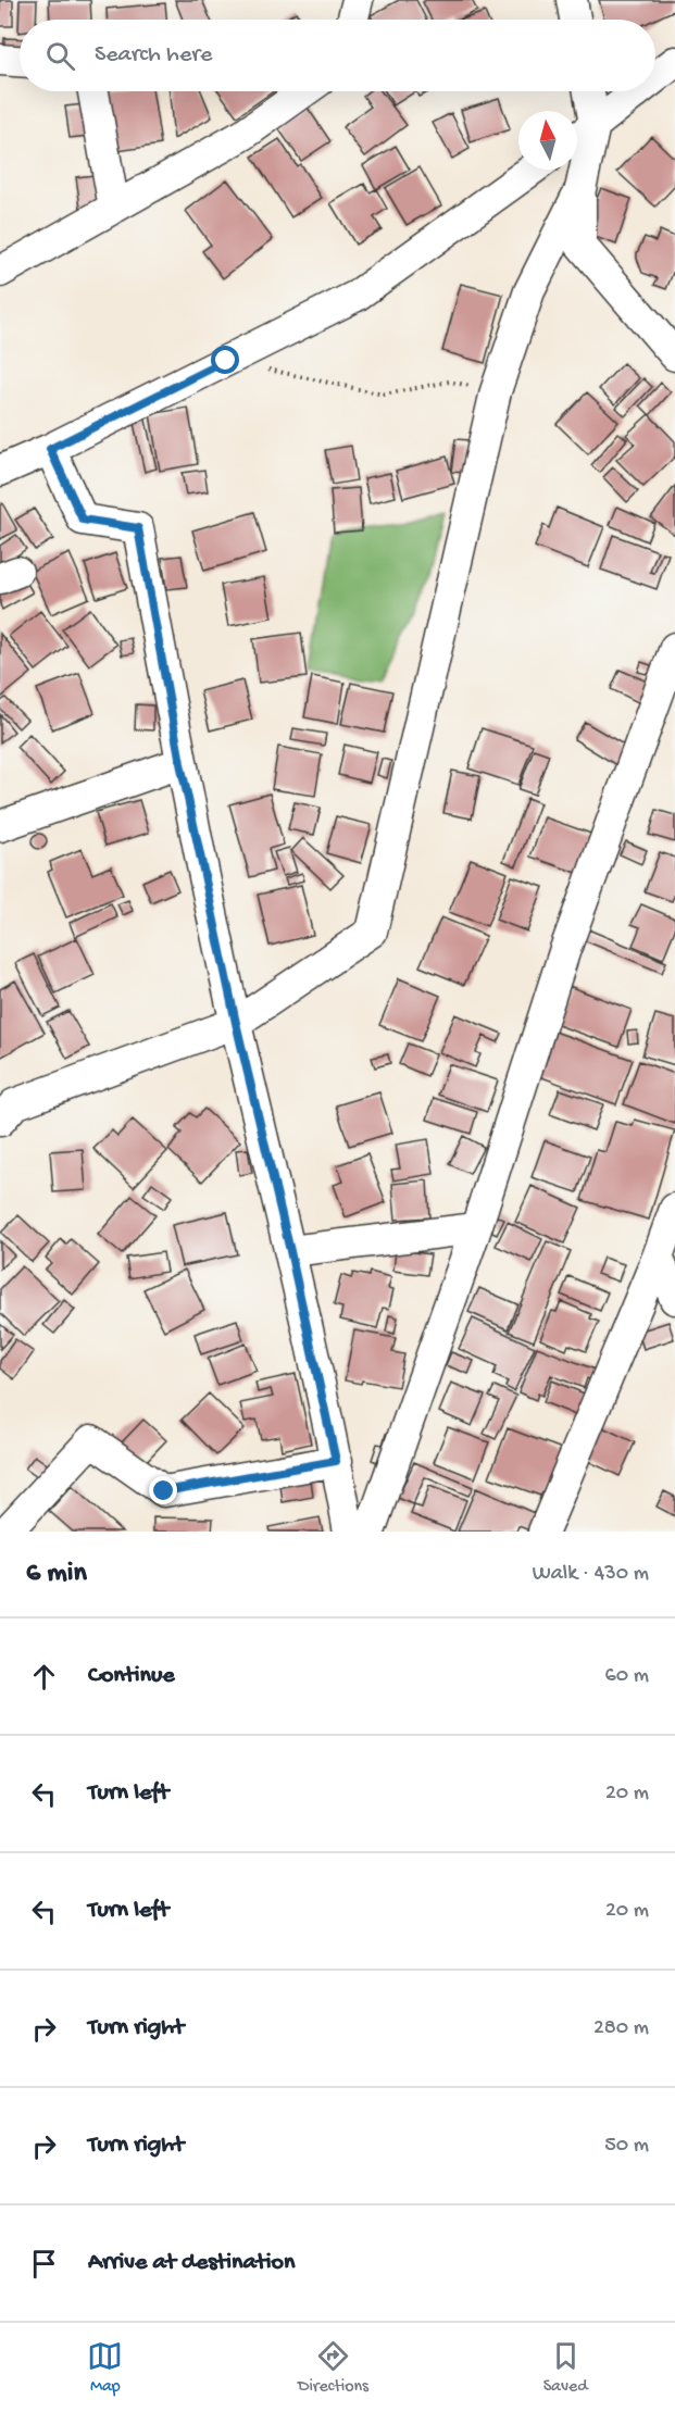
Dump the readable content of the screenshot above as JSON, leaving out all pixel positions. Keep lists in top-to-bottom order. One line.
{"north":"top","page":{"search":"Search here","heading":["6 min","Walk · 430 m"],"list":[["Continue","60 m"],["Turn left","20 m"],["Turn left","20 m"],["Turn right","280 m"],["Turn right","50 m"],"Arrive at destination"],"nav":["Map","Directions","Saved"]}}
